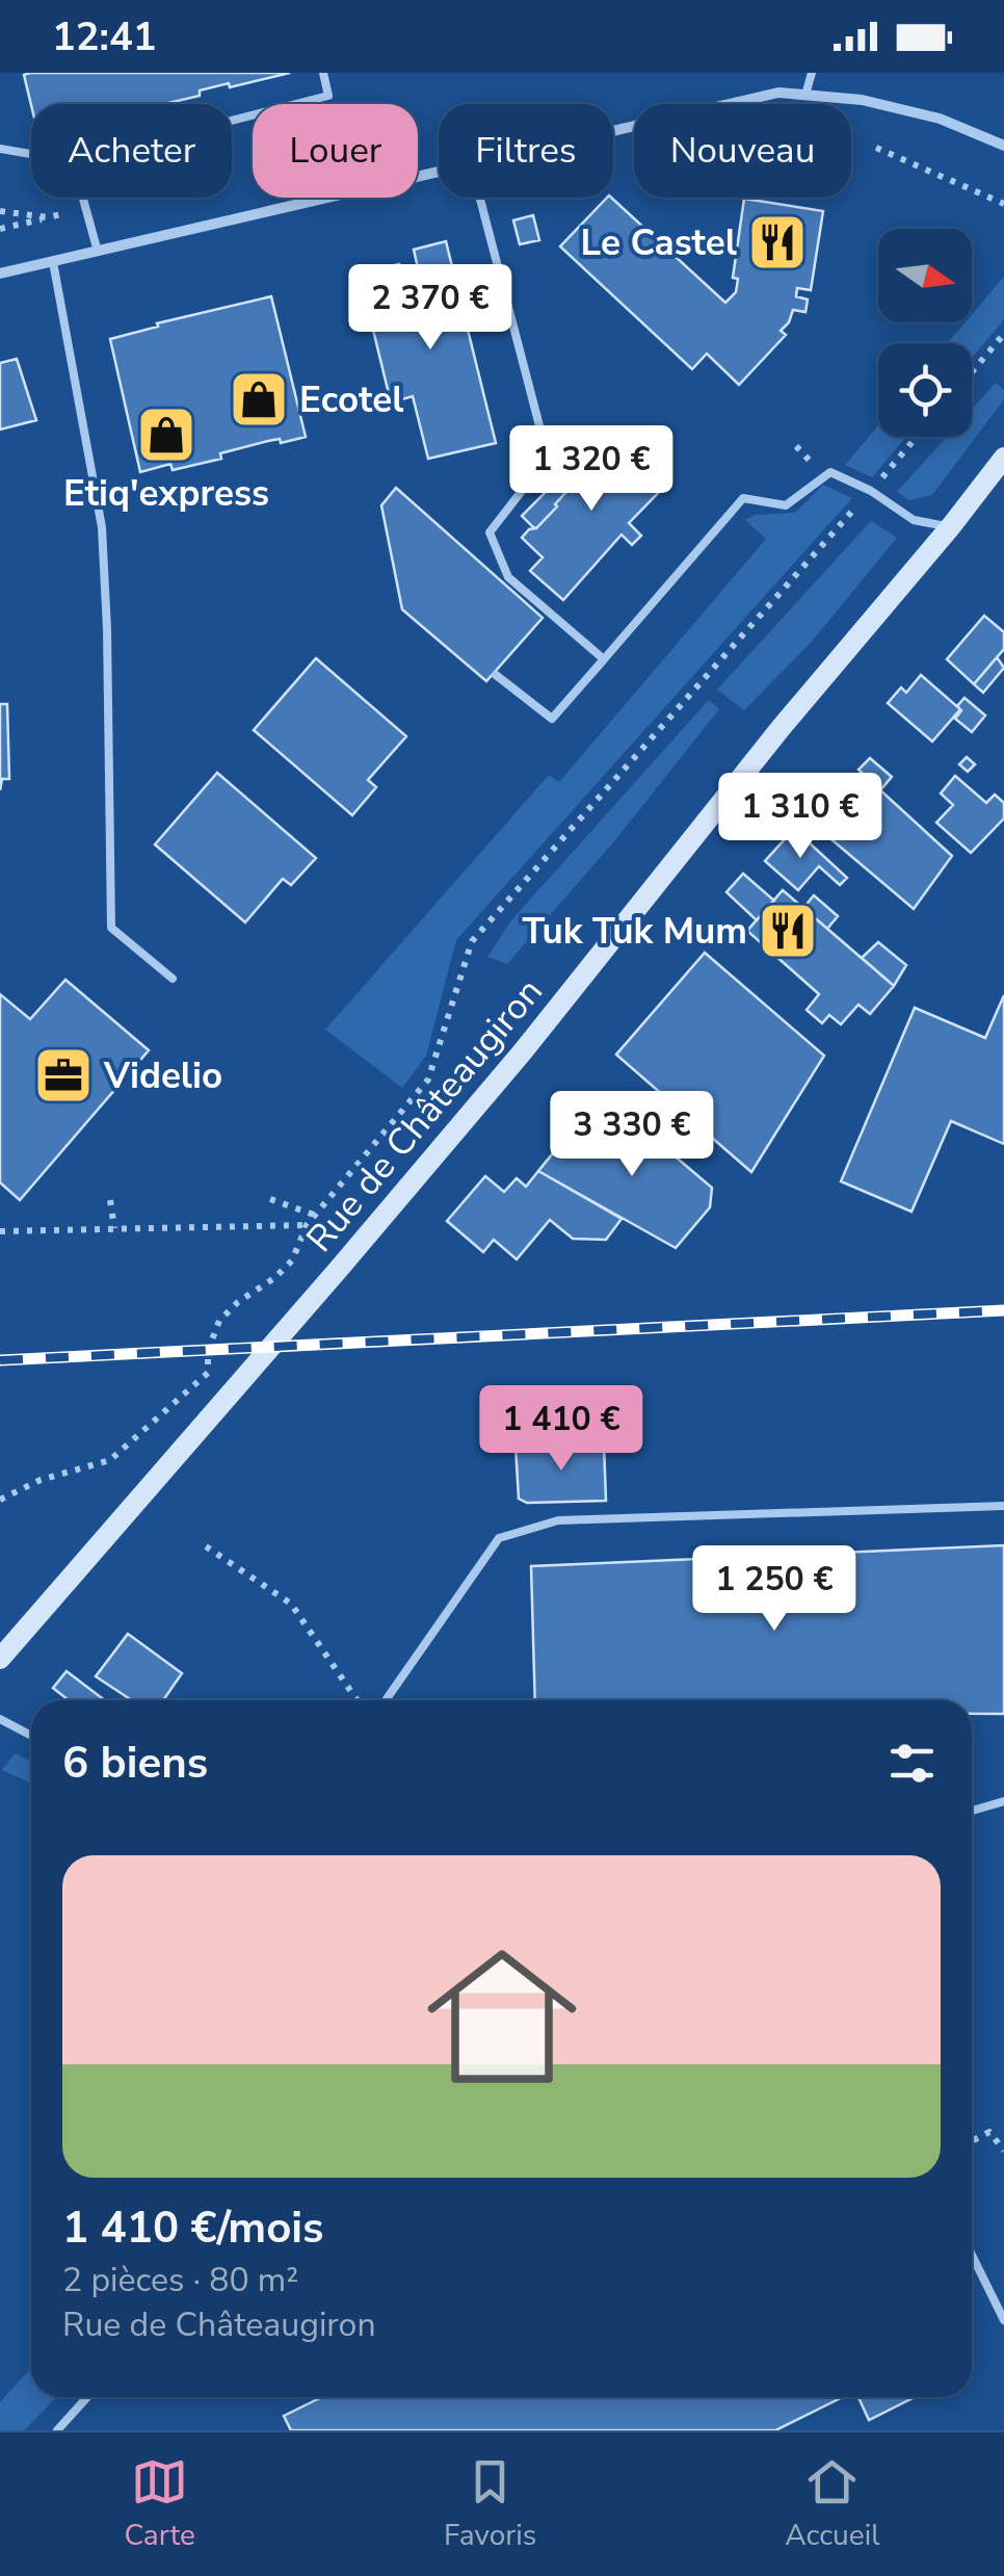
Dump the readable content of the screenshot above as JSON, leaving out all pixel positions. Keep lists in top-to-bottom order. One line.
{"streets":{"main road":["Rue de Châteaugiron"]},"places":{"restaurant":["Le Castel","Tuk Tuk Mum"],"shop":["Ecotel","Etiq'express"],"office":["Videlio"]},"north":"right","page":{"status":"12:41","chip":["Acheter","Louer","Filtres","Nouveau"],"price":["2 370 €","1 320 €","1 310 €","3 330 €","1 410 €","1 250 €"],"heading":"6 biens","list":[{"name":"1 410 €/mois","note":"2 pièces · 80 m² · Rue de Châteaugiron"}],"tabs":["Carte","Favoris","Accueil"]}}
